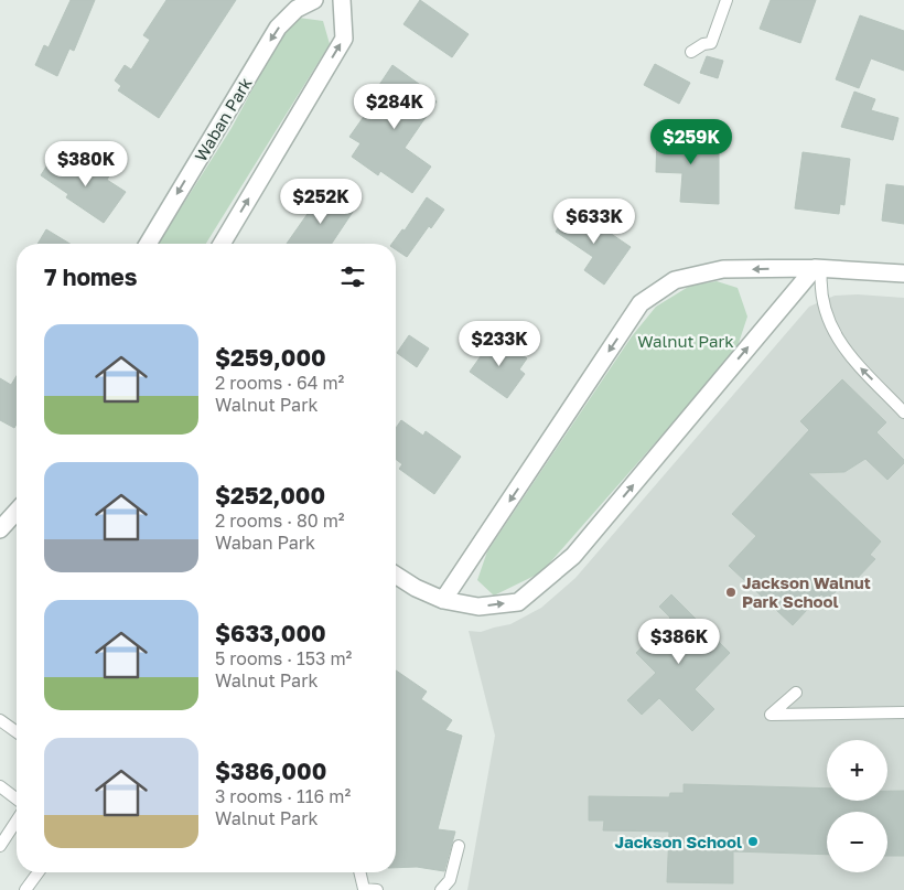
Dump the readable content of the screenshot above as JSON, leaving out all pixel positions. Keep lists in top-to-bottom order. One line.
{"streets":{"street":["Waban Park"]},"parks":["Walnut Park"],"places":["Jackson Walnut Park School","Jackson School"],"page":{"price":["$284K","$259K","$380K","$252K","$633K","$233K","$386K"],"heading":"7 homes","list":[{"name":"$259,000","note":"2 rooms · 64 m² · Walnut Park"},{"name":"$252,000","note":"2 rooms · 80 m² · Waban Park"},{"name":"$633,000","note":"5 rooms · 153 m² · Walnut Park"},{"name":"$386,000","note":"3 rooms · 116 m² · Walnut Park"}],"map_buttons":["+","−"]}}
